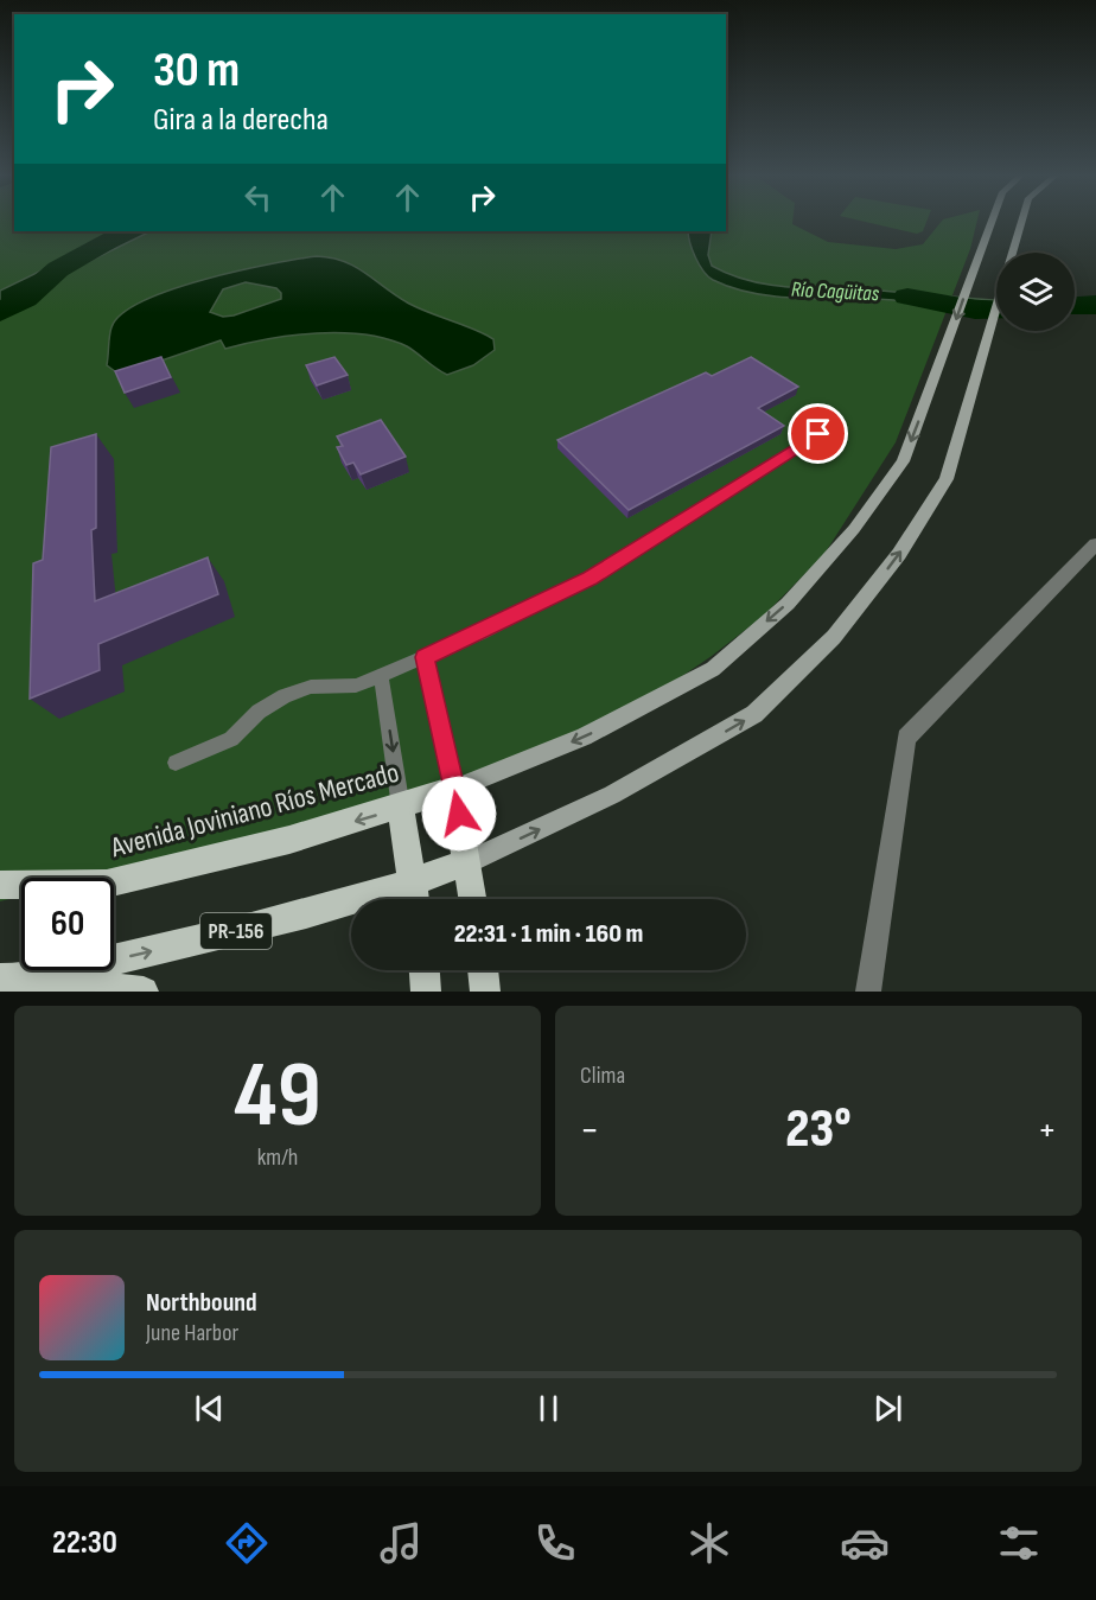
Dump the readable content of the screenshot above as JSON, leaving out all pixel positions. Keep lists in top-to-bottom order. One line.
{"streets":{"main road":["Avenida Joviniano Ríos Mercado","PR-156"]},"water":["Río Cagüitas"],"page":{"turn":["30 m","Gira a la derecha"],"limit":"60","trip":"22:31 · 1 min · 160 m","tile":[["49","km/h"],"Clima"],"heat":["−","23°","+"],"song":["Northbound","June Harbor"],"tabs":"22:30"}}
